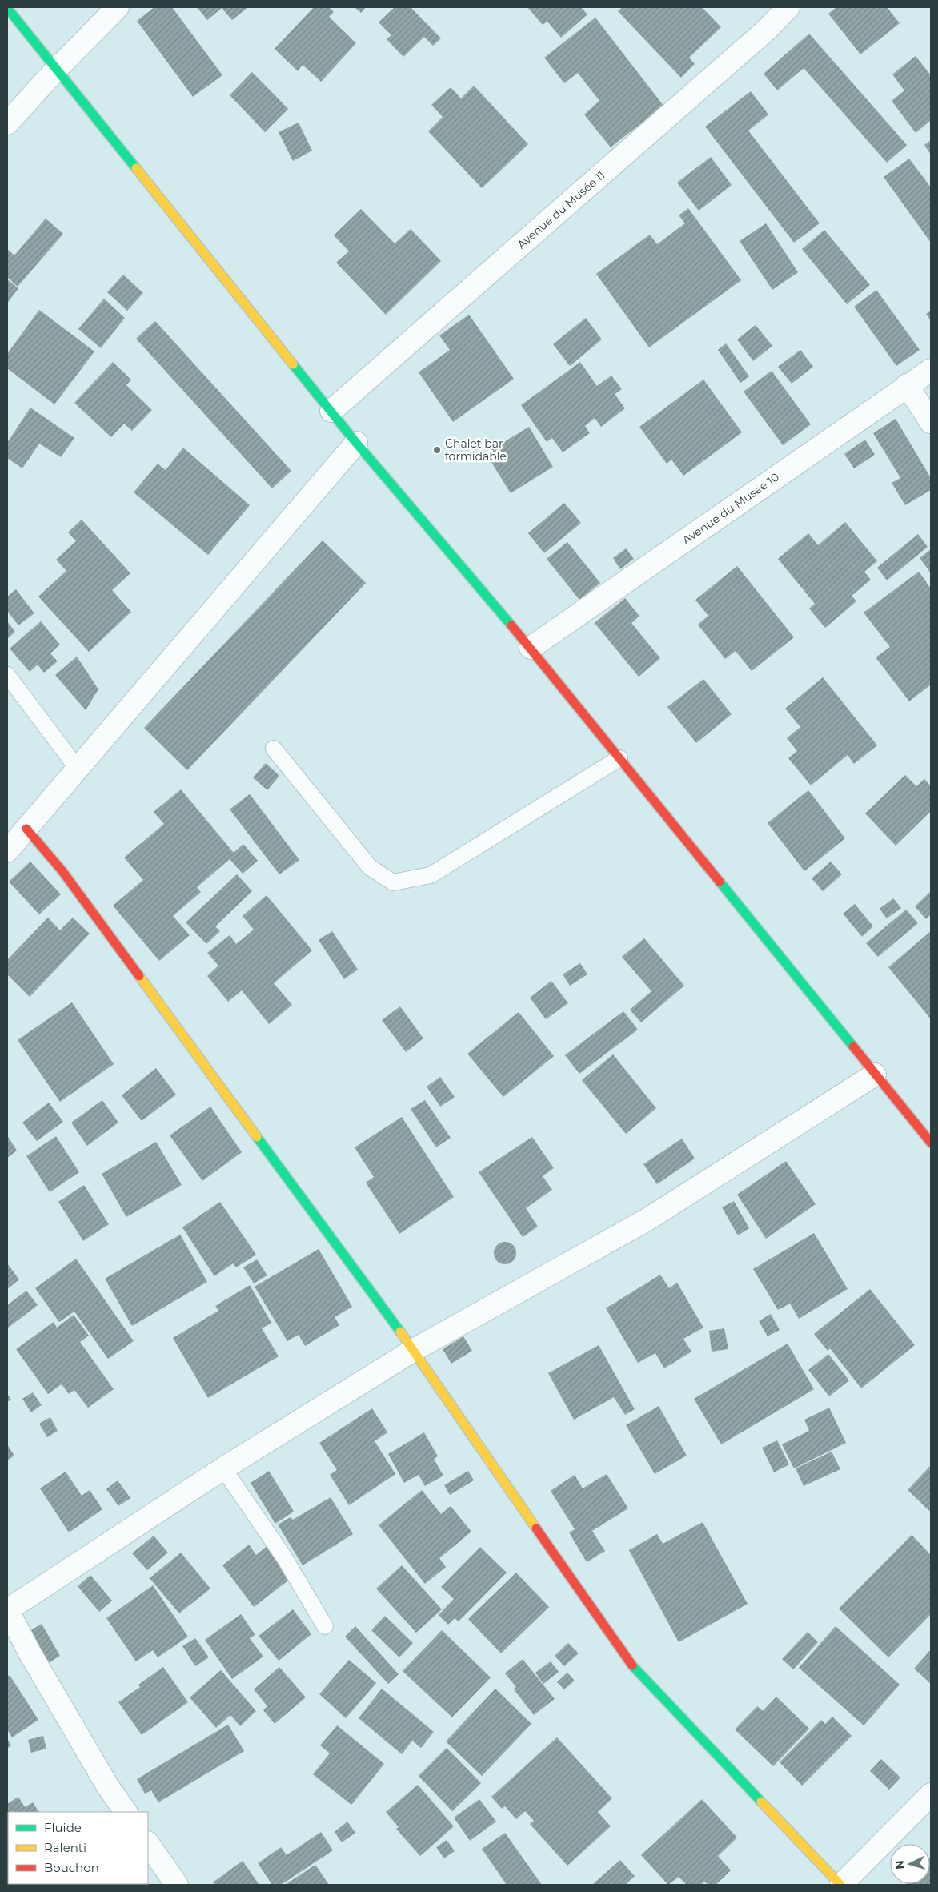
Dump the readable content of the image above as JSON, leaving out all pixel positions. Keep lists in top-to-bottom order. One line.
{"streets":{"street":["Avenue du Musée 11","Avenue du Musée 10"]},"places":["Chalet bar formidable"],"legend":["Fluide","Ralenti","Bouchon"],"north":"left"}
